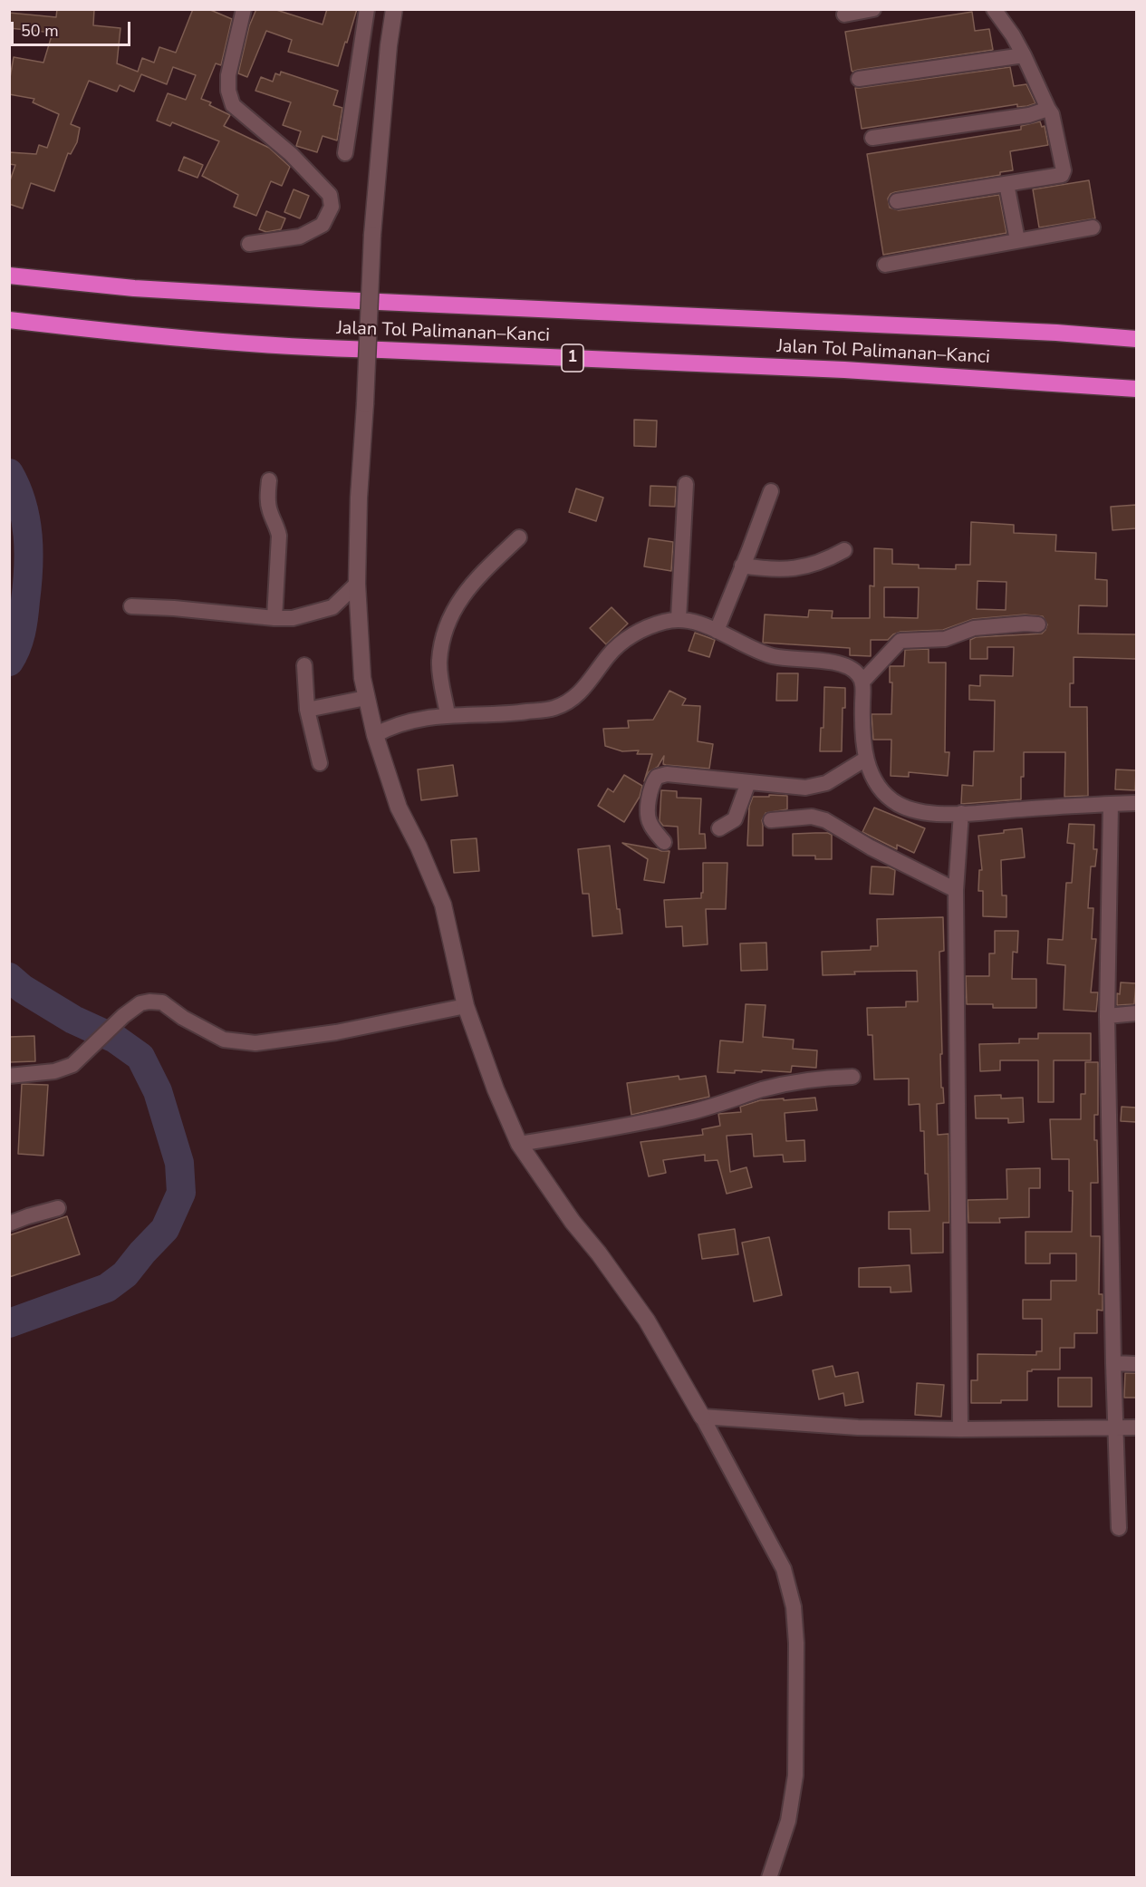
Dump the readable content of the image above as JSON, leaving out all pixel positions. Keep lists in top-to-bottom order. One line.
{"streets":{"highway":["Jalan Tol Palimanan–Kanci","1"]},"scale_bar":"50 m"}
